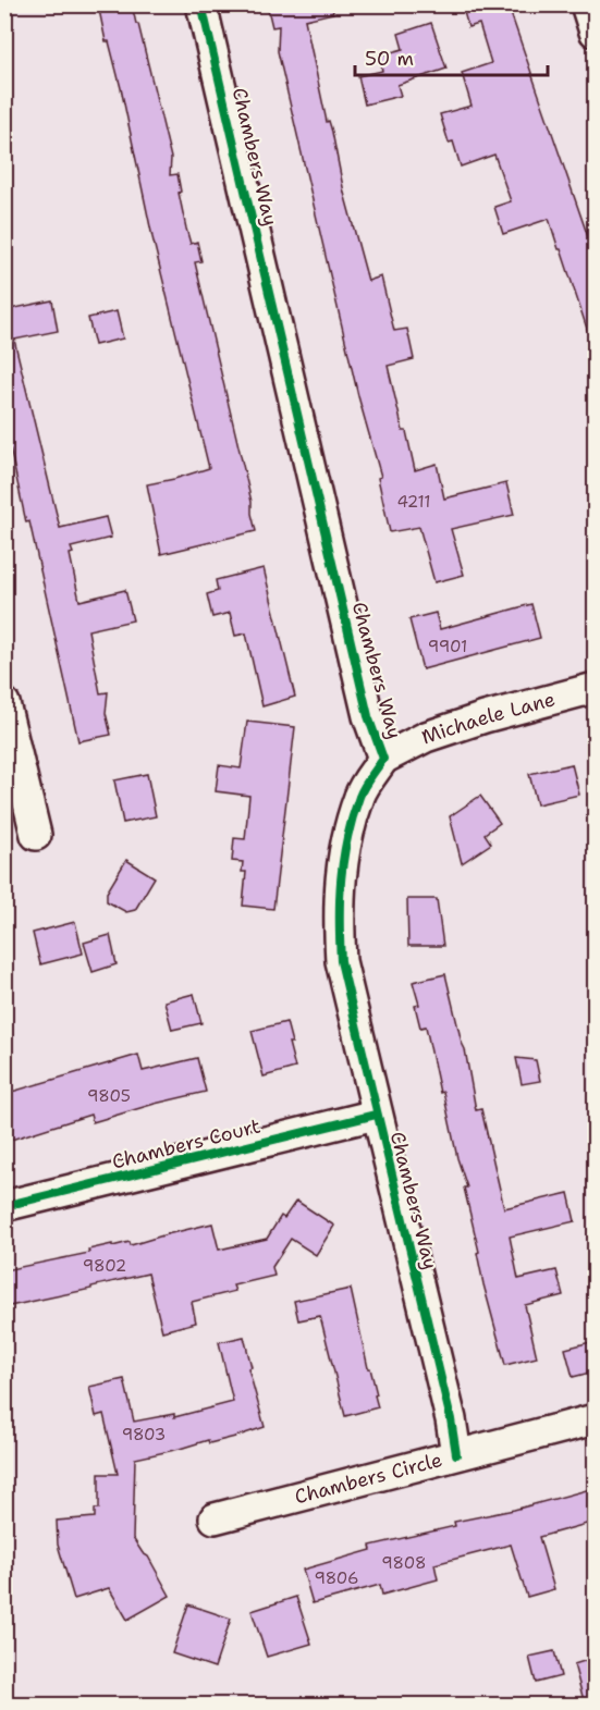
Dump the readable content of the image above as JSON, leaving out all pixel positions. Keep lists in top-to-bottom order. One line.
{"streets":{"street":["Chambers Way","Michaele Lane","Chambers Court","Chambers Circle"]},"crossings":[["Chambers Way","Michaele Lane"],["Chambers Way","Chambers Court"],["Chambers Way","Chambers Circle"]],"house_numbers":["4211","9901","9805","9802","9803","9808","9806"],"scale_bar":"50 m"}
